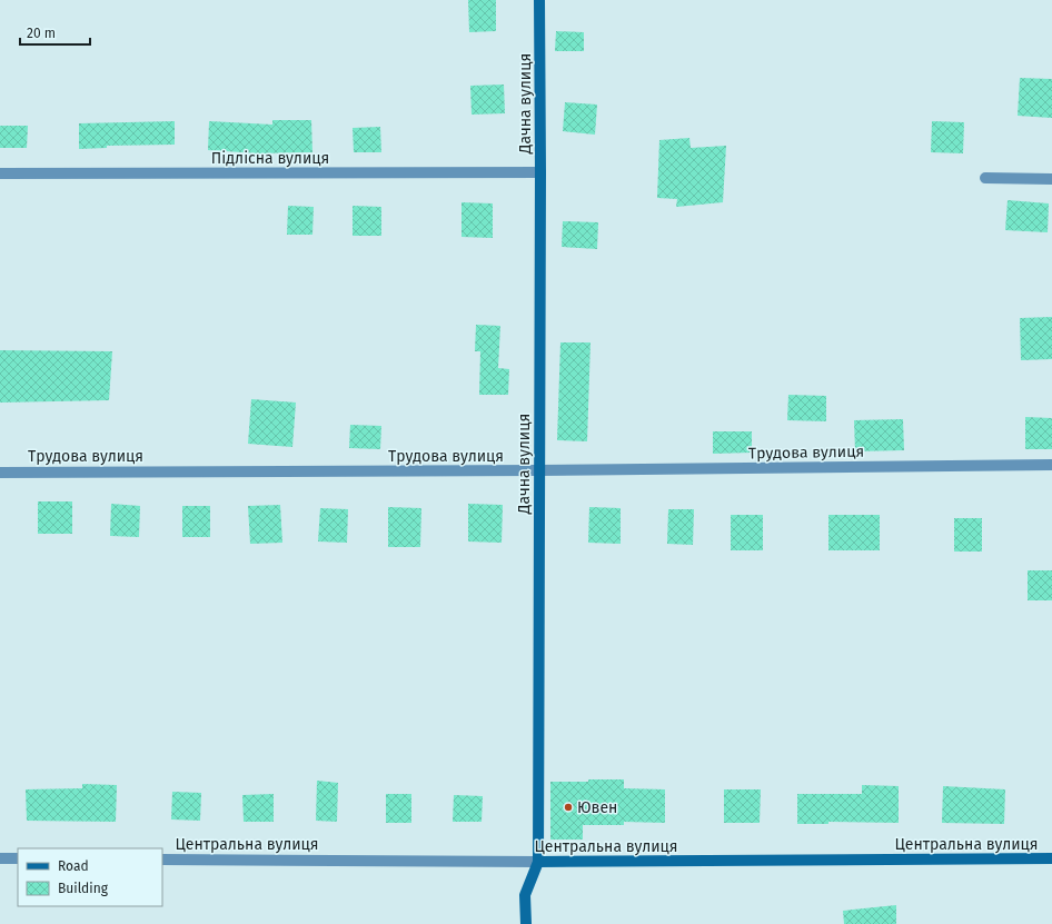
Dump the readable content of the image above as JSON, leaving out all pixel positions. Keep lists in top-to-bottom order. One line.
{"streets":{"street":["Дачна вулиця","Підлісна вулиця","Трудова вулиця","Центральна вулиця"]},"crossings":[["Дачна вулиця","Підлісна вулиця"],["Дачна вулиця","Трудова вулиця"],["Дачна вулиця","Центральна вулиця"]],"places":["Ювен"],"legend":["Road","Building"],"scale_bar":"20 m"}
